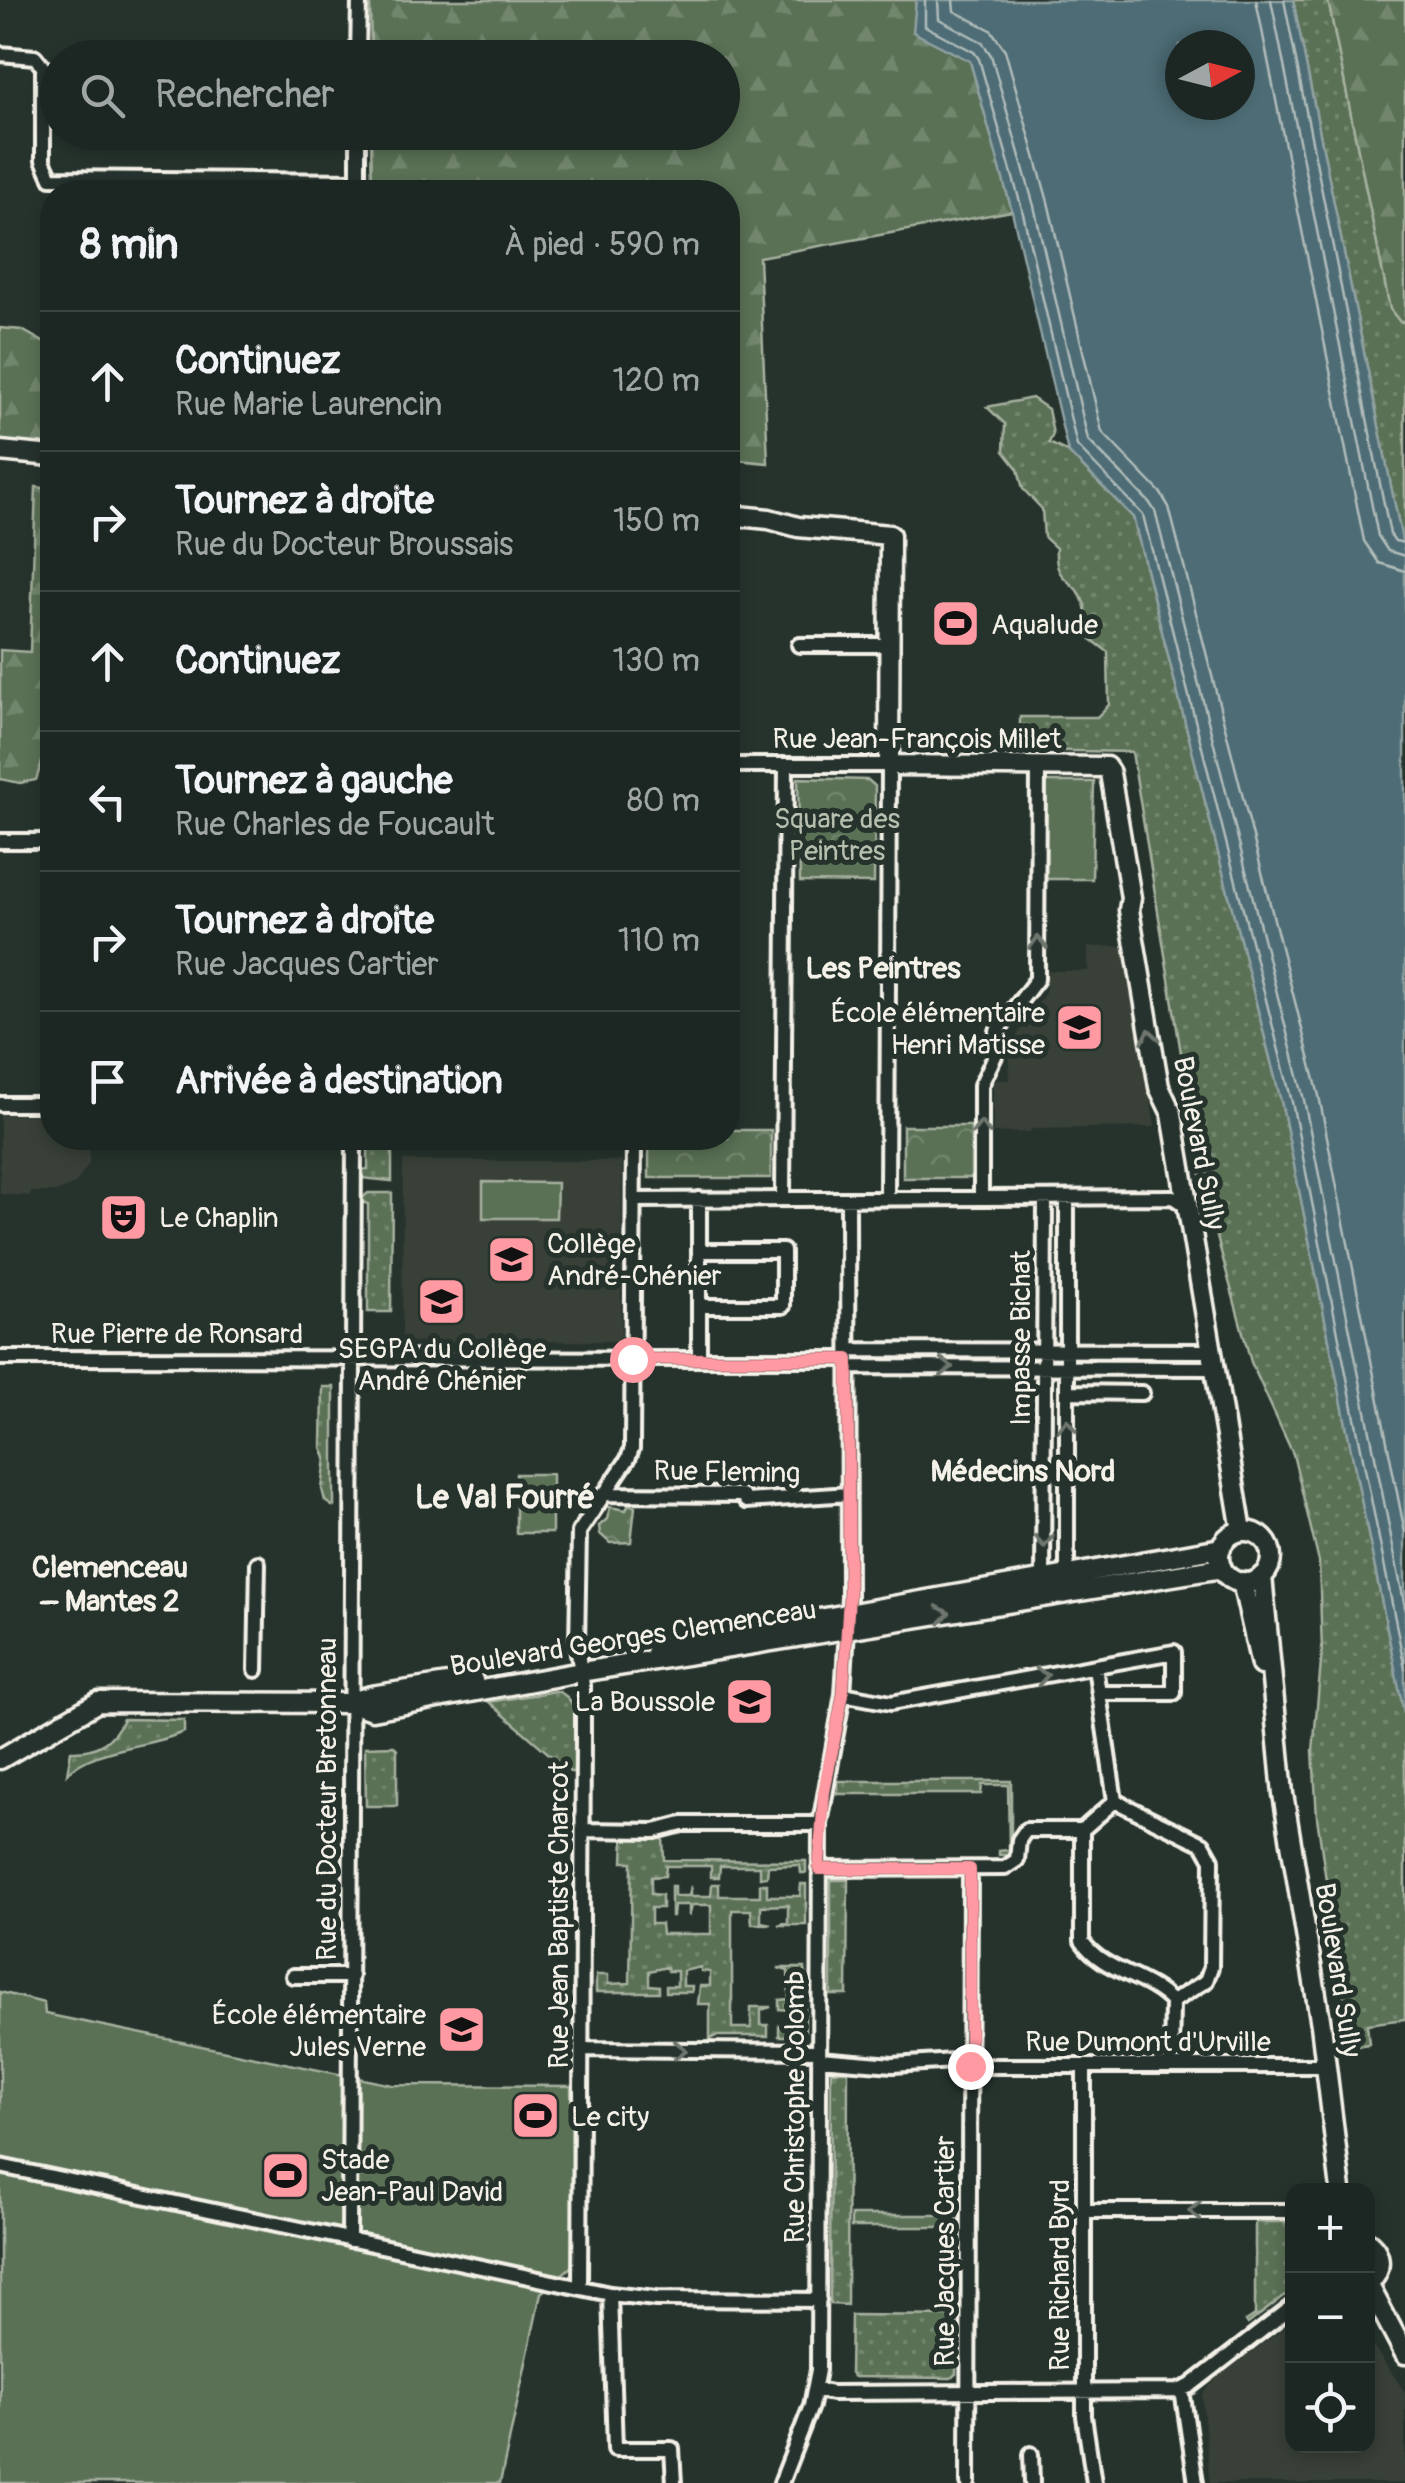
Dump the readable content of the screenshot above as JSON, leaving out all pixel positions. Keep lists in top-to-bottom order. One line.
{"streets":{"main road":["Rue Jean-François Millet","Boulevard Sully","Boulevard Georges Clemenceau"],"street":["Rue Pierre de Ronsard","Impasse Bichat","Rue Fleming","Rue du Docteur Bretonneau","Rue Jean Baptiste Charcot","Rue Dumont d'Urville","Rue Christophe Colomb","Rue Jacques Cartier","Rue Richard Byrd"]},"crossings":[["Rue Jean-François Millet","Boulevard Sully"],["Boulevard Sully","Boulevard Georges Clemenceau"],["Boulevard Sully","Rue Dumont d'Urville"],["Rue Pierre de Ronsard","Rue du Docteur Bretonneau"],["Rue Pierre de Ronsard","Rue Jean Baptiste Charcot"],["Rue Pierre de Ronsard","Rue Christophe Colomb"],["Impasse Bichat","Boulevard Georges Clemenceau"],["Rue Fleming","Rue Jean Baptiste Charcot"],["Rue Fleming","Rue Christophe Colomb"],["Boulevard Georges Clemenceau","Rue du Docteur Bretonneau"],["Boulevard Georges Clemenceau","Rue Jean Baptiste Charcot"],["Boulevard Georges Clemenceau","Rue Christophe Colomb"],["Rue Jean Baptiste Charcot","Rue Dumont d'Urville"],["Rue Dumont d'Urville","Rue Christophe Colomb"],["Rue Dumont d'Urville","Rue Jacques Cartier"],["Rue Dumont d'Urville","Rue Richard Byrd"]],"districts":["Les Peintres","Médecins Nord","Le Val Fourré","Clemenceau – Mantes 2"],"parks":["Square des Peintres"],"places":{"sports":["Aqualude","Le city","Stade Jean-Paul David"],"school or university":["École élémentaire Henri Matisse","Collège André-Chénier","SEGPA du Collège André Chénier","La Boussole","École élémentaire Jules Verne"],"theatre":["Le Chaplin"]},"north":"right","page":{"search":"Rechercher","heading":["8 min","À pied · 590 m"],"list":[["Continuez","Rue Marie Laurencin","120 m"],["Tournez à droite","Rue du Docteur Broussais","150 m"],["Continuez","130 m"],["Tournez à gauche","Rue Charles de Foucault","80 m"],["Tournez à droite","Rue Jacques Cartier","110 m"],"Arrivée à destination"],"map_buttons":["+","−"]}}
